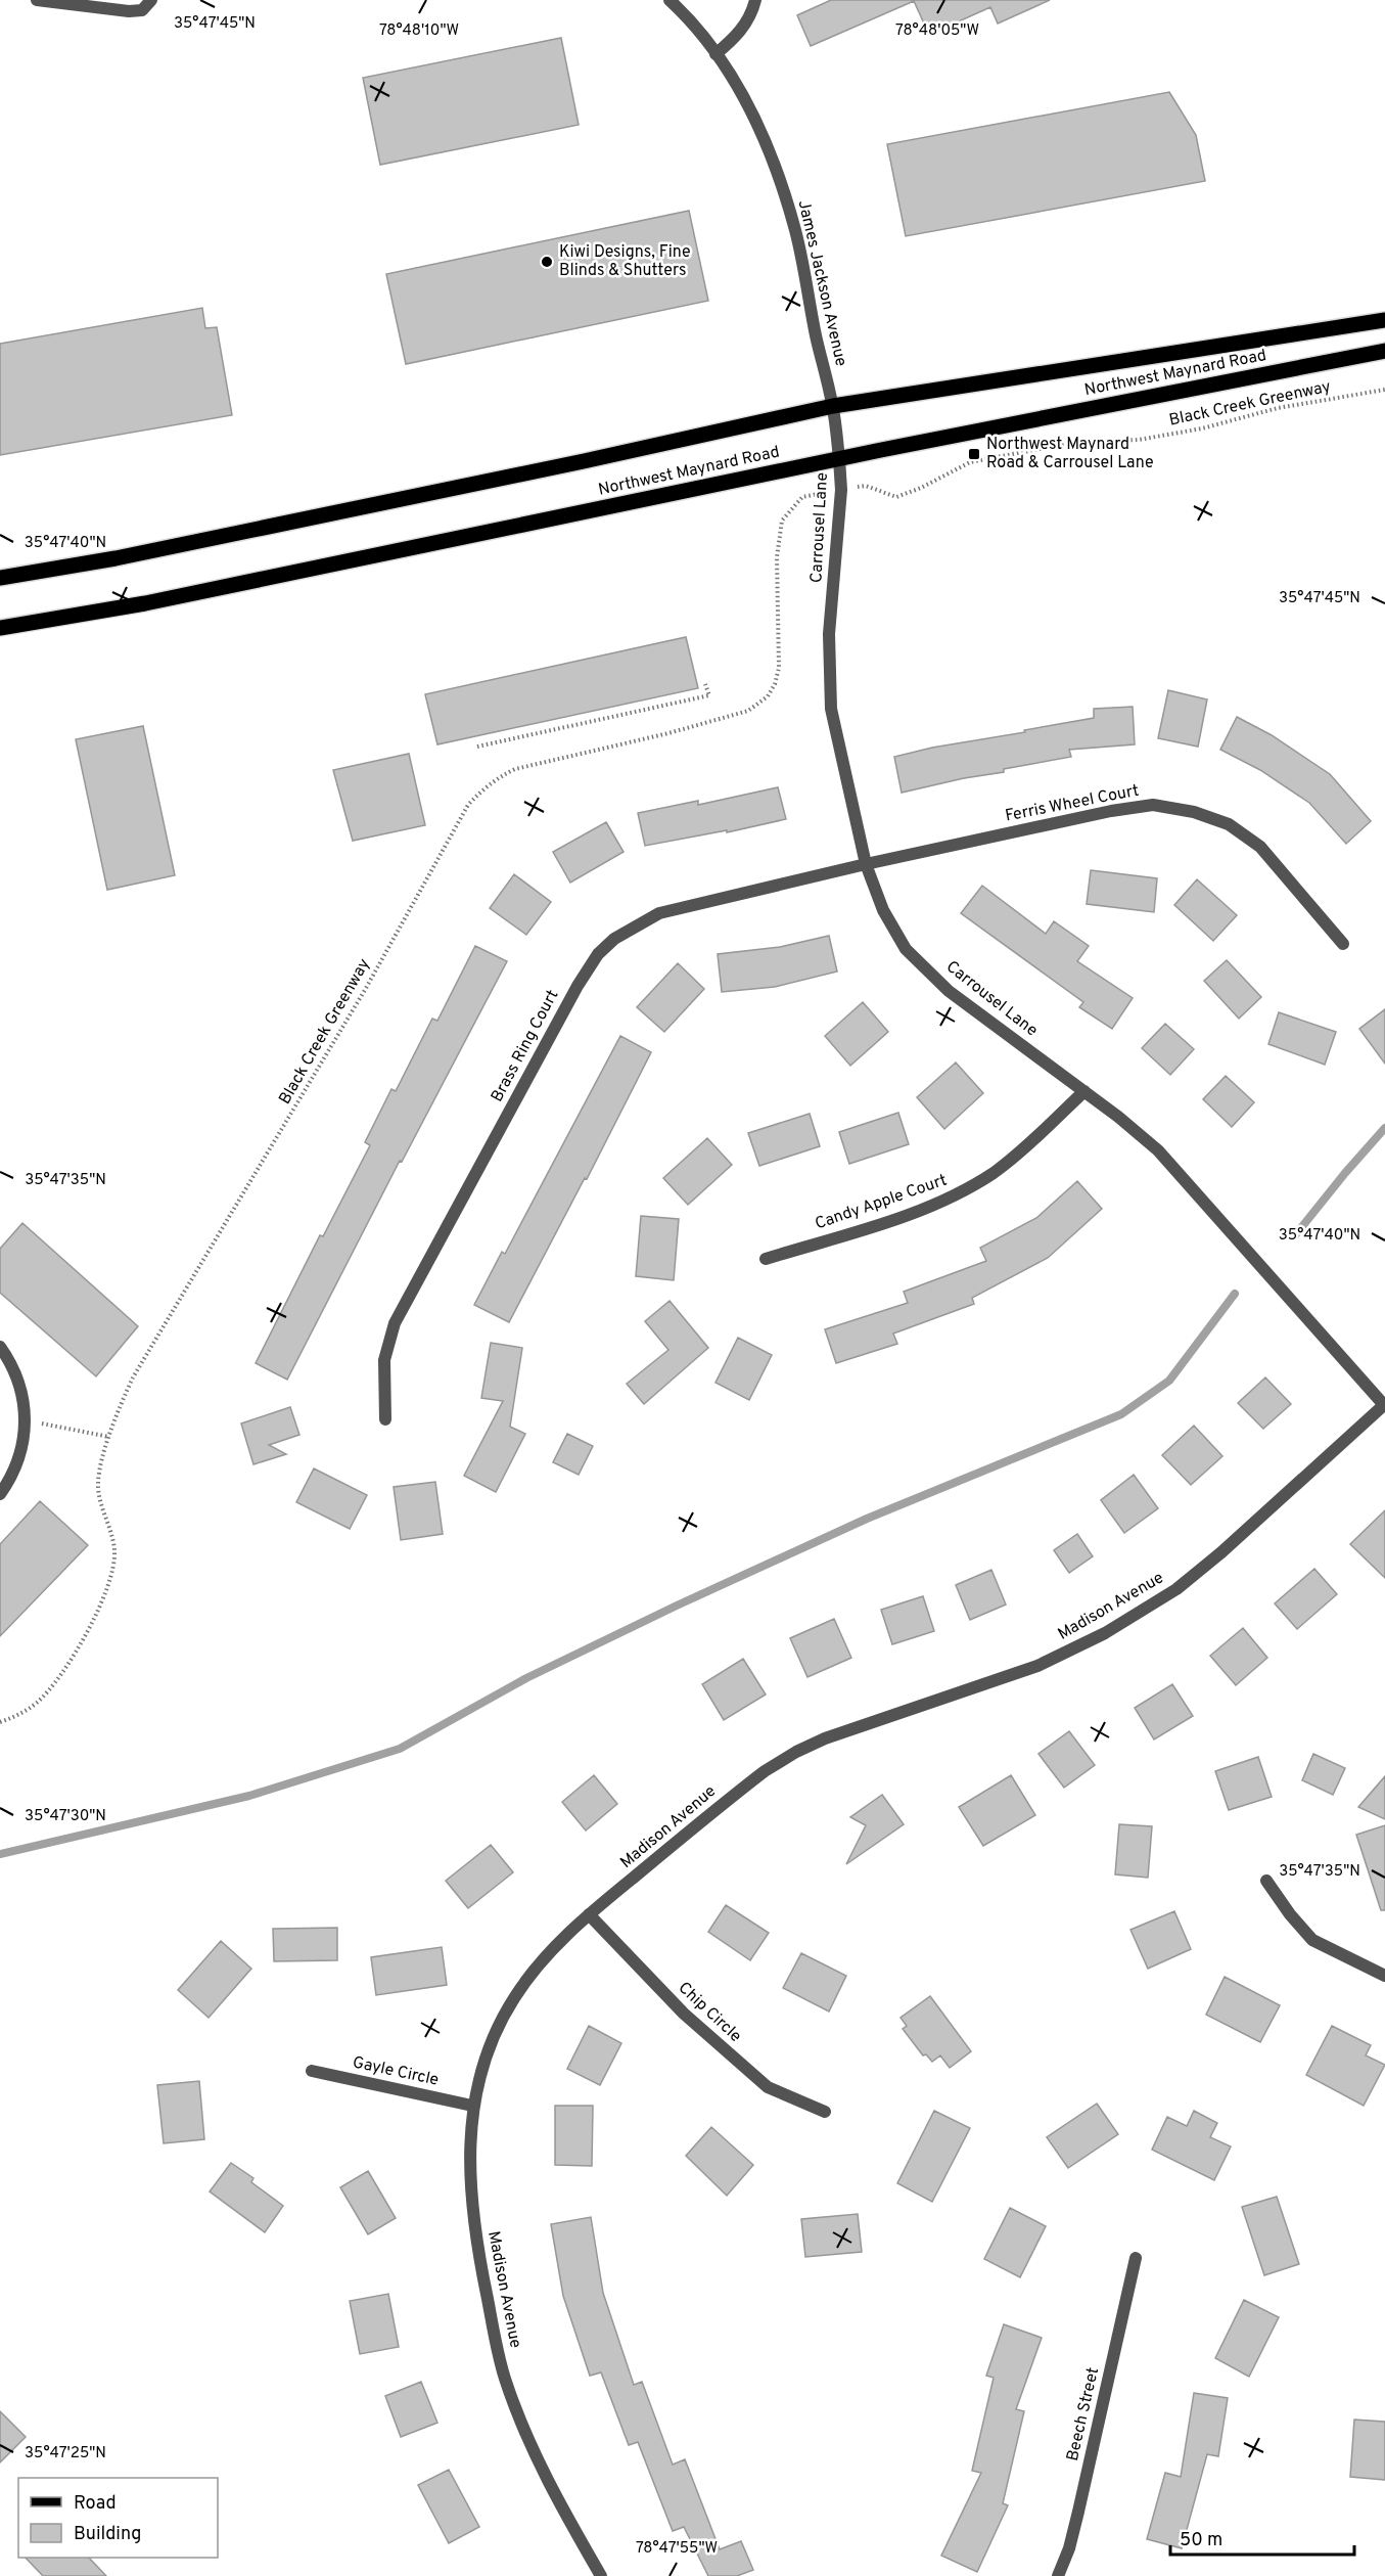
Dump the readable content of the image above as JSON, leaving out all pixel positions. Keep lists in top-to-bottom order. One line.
{"streets":{"main road":["Northwest Maynard Road"],"street":["James Jackson Avenue","Carrousel Lane","Ferris Wheel Court","Brass Ring Court","Candy Apple Court","Madison Avenue","Chip Circle","Gayle Circle","Beech Street"],"path":["Black Creek Greenway"]},"crossings":[["James Jackson Avenue","Northwest Maynard Road"],["James Jackson Avenue","Carrousel Lane"],["Northwest Maynard Road","Carrousel Lane"],["Carrousel Lane","Ferris Wheel Court"],["Carrousel Lane","Brass Ring Court"],["Carrousel Lane","Candy Apple Court"],["Carrousel Lane","Madison Avenue"],["Ferris Wheel Court","Brass Ring Court"],["Madison Avenue","Chip Circle"],["Madison Avenue","Gayle Circle"]],"places":{"other":["Kiwi Designs, Fine Blinds & Shutters"],"transit":["Northwest Maynard Road & Carrousel Lane"]},"legend":["Road","Building"],"scale_bar":"50 m","coordinates":["35°47'45\"N","78°48'10\"W","78°48'05\"W","35°47'40\"N","35°47'35\"N","35°47'30\"N","35°47'25\"N","78°47'55\"W"]}
